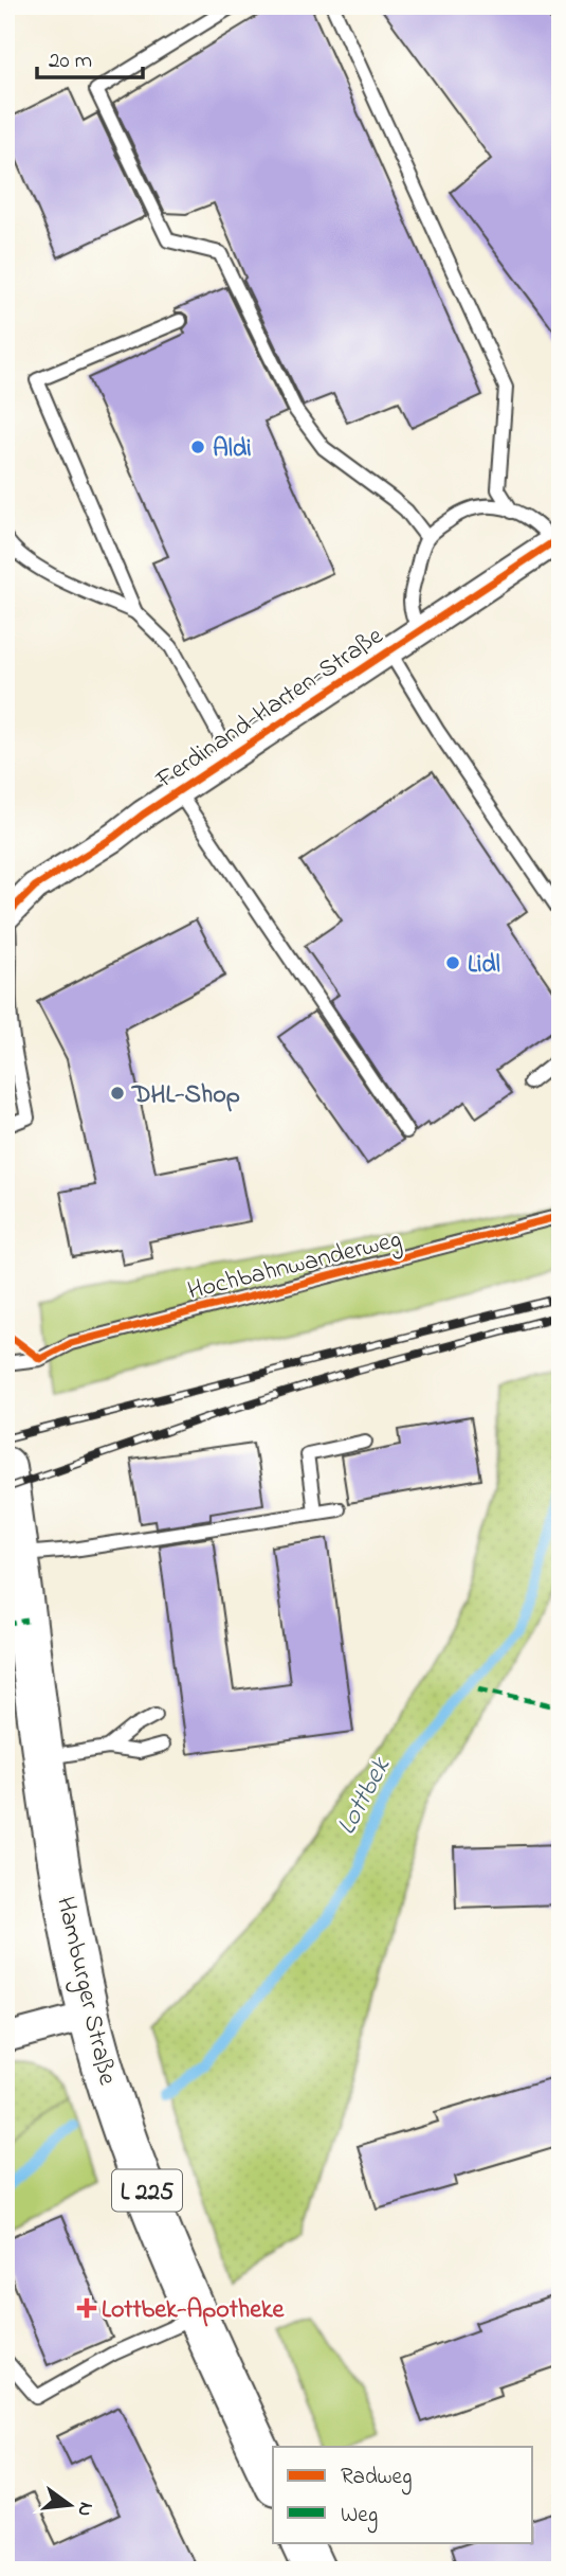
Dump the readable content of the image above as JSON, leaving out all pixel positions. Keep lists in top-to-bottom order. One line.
{"streets":{"main road":["Hamburger Straße","L 225"],"street":["Ferdinand-Harten-Straße"],"lane":["Hochbahnwanderweg"]},"water":["Lottbek"],"places":{"other":["Aldi","Lidl","DHL-Shop"],"health":["Lottbek-Apotheke"]},"legend":["Radweg","Weg"],"scale_bar":"20 m","north":"right"}
